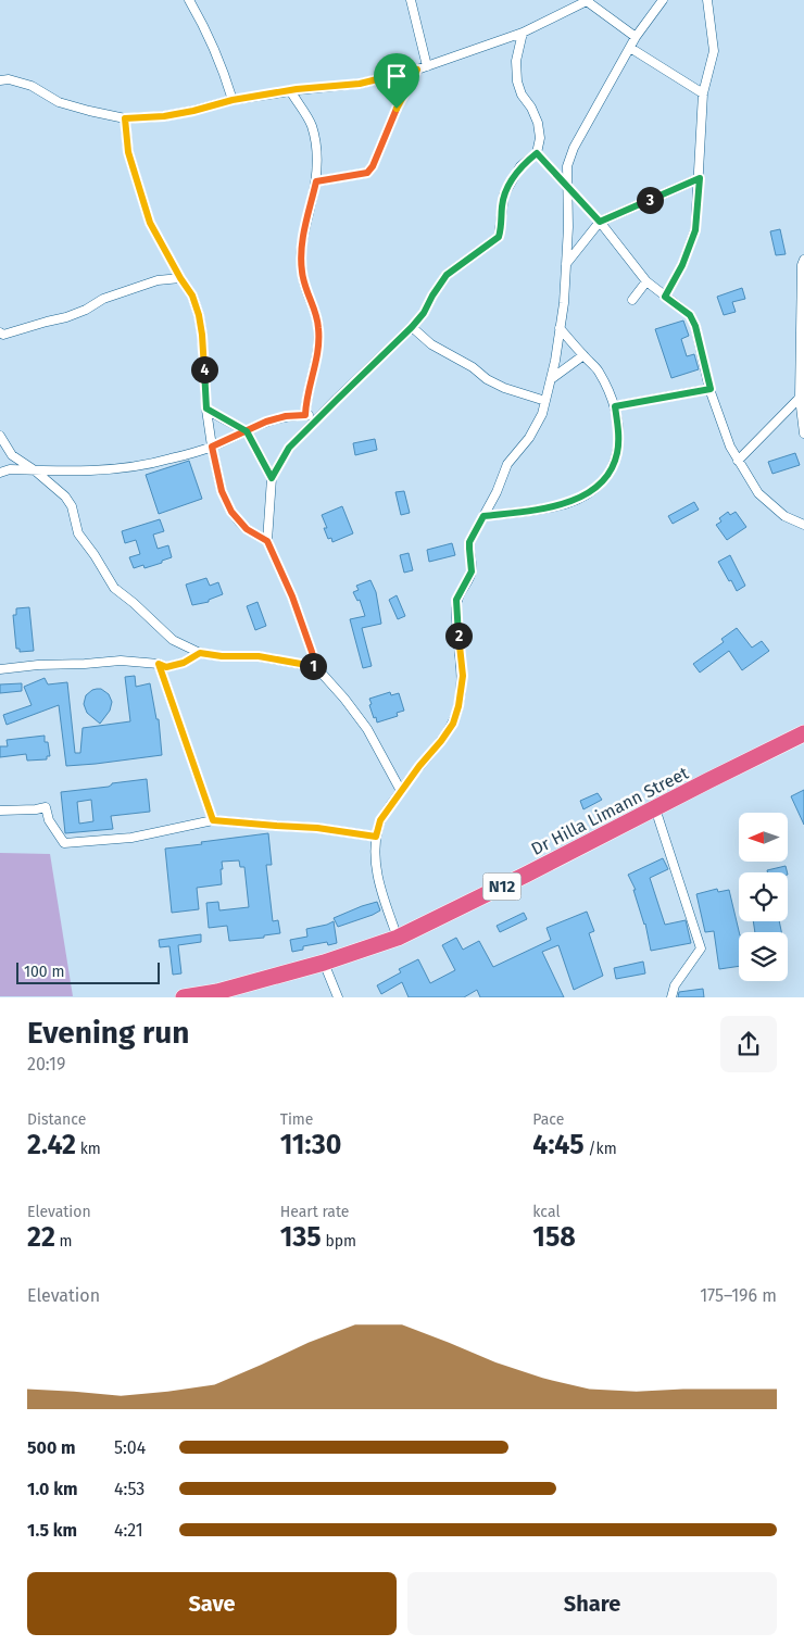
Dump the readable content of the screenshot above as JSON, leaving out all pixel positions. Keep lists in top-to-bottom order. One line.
{"streets":{"highway":["Dr Hilla Limann Street","N12"]},"scale_bar":"100 m","north":"left","page":{"pins":["3","4","2","1"],"scale":"100 m","heading":["Evening run","20:19"],"stats":[["Distance","2.42 km"],["Time","11:30"],["Pace","4:45 /km"],["Elevation","22 m"],["Heart rate","135 bpm"],["kcal","158"]],"chart":["Elevation","175–196 m"],"list":[{"name":"500 m","note":"5:04"},{"name":"1.0 km","note":"4:53"},{"name":"1.5 km","note":"4:21"}],"buttons":["Save","Share"]}}
